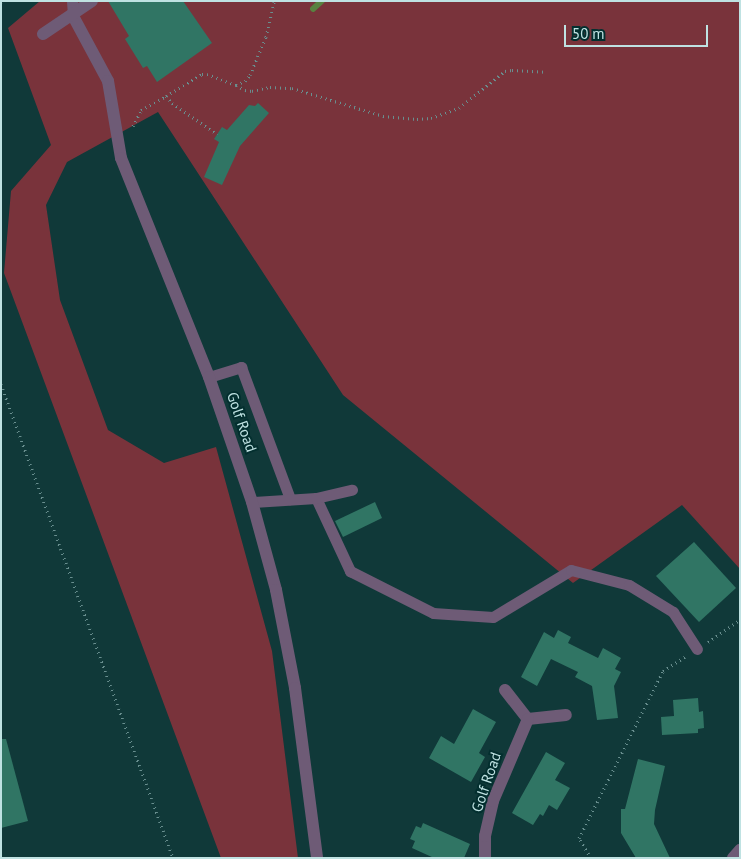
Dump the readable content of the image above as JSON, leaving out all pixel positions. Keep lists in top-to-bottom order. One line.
{"streets":{"street":["Golf Road"]},"scale_bar":"50 m"}
